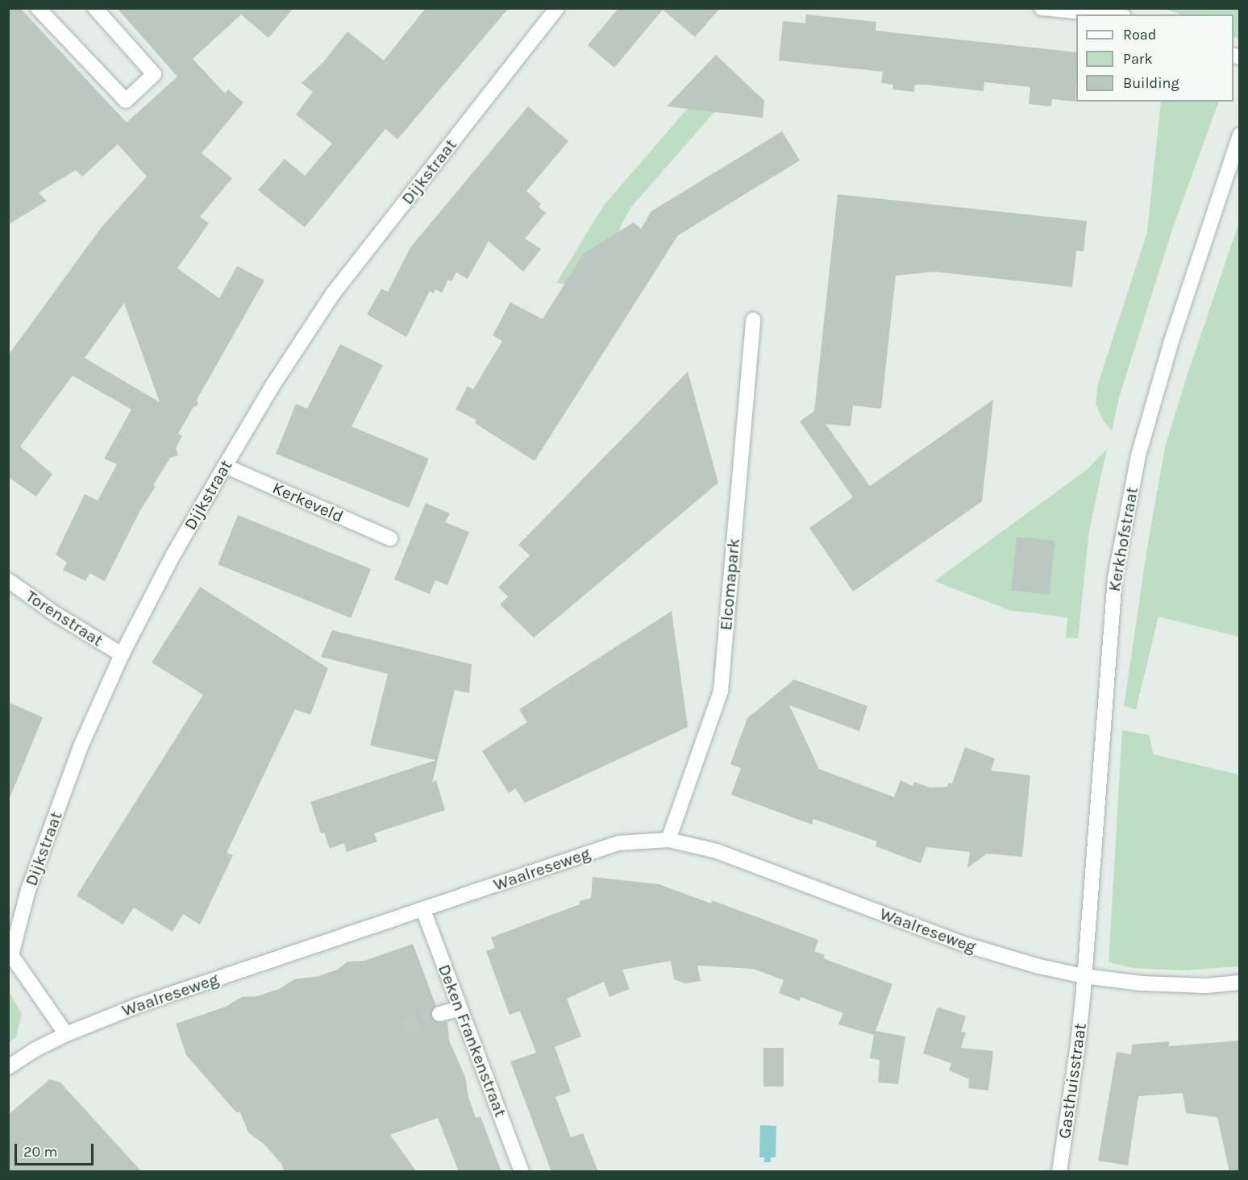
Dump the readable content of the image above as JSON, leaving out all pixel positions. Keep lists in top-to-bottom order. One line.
{"streets":{"street":["Dijkstraat","Kerkeveld","Kerkhofstraat","Elcomapark","Torenstraat","Waalreseweg","Deken Frankenstraat","Gasthuisstraat"]},"crossings":[["Dijkstraat","Kerkeveld"],["Dijkstraat","Torenstraat"],["Dijkstraat","Waalreseweg"],["Kerkhofstraat","Waalreseweg"],["Kerkhofstraat","Gasthuisstraat"],["Elcomapark","Waalreseweg"],["Waalreseweg","Deken Frankenstraat"],["Waalreseweg","Gasthuisstraat"]],"legend":["Road","Park","Building"],"scale_bar":"20 m"}
